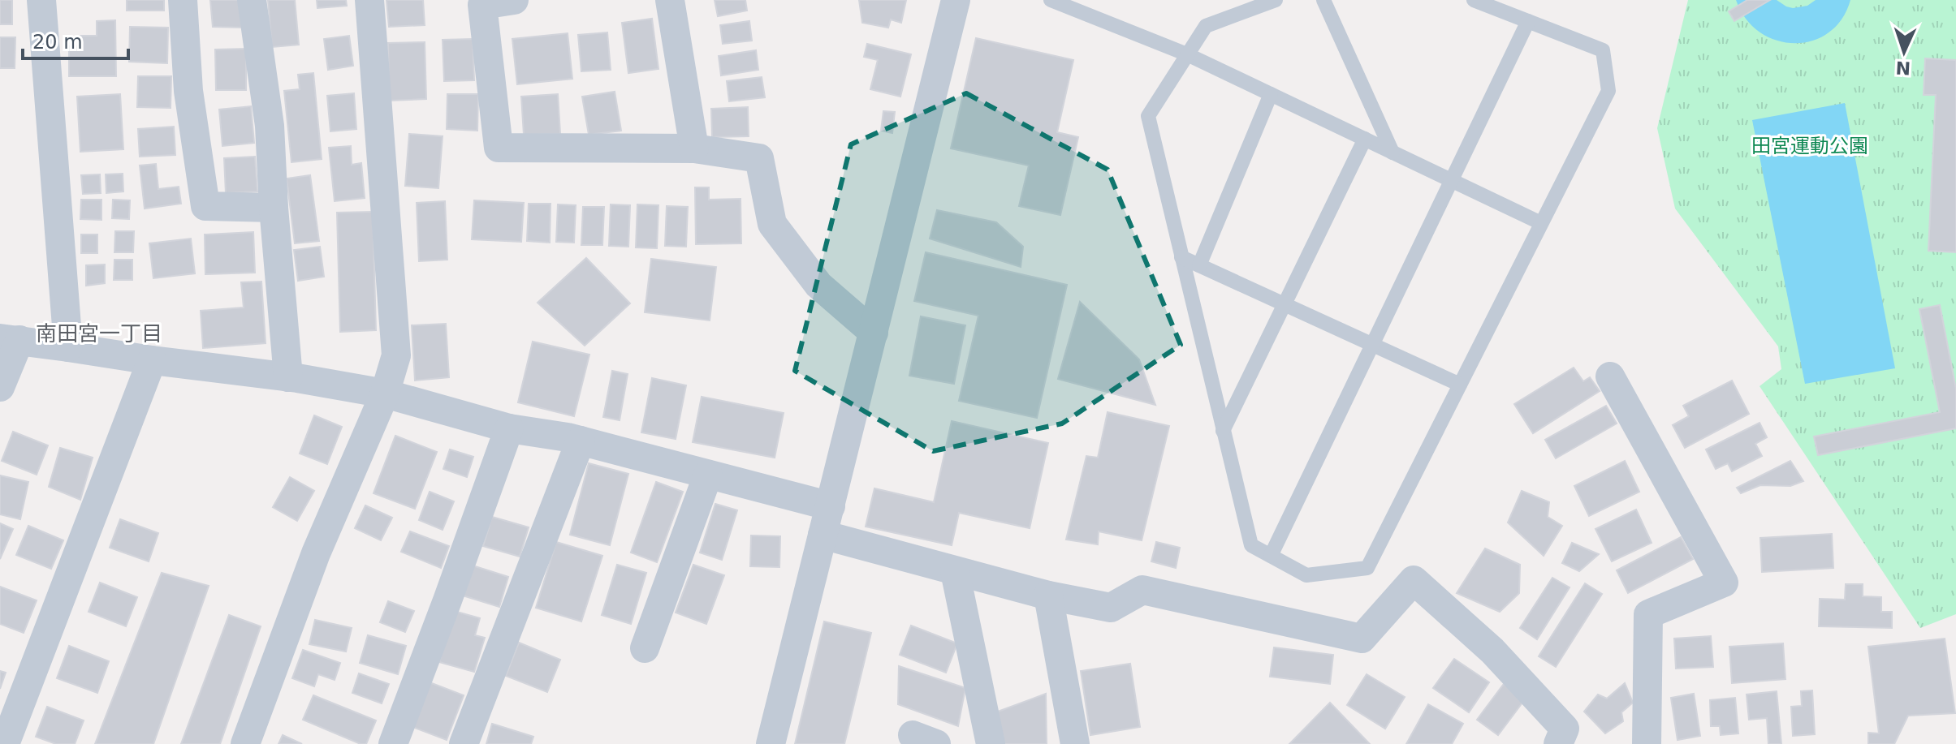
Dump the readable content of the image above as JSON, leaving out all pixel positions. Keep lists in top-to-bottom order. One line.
{"districts":["南田宮一丁目"],"parks":["田宮運動公園"],"scale_bar":"20 m","north":"bottom"}
